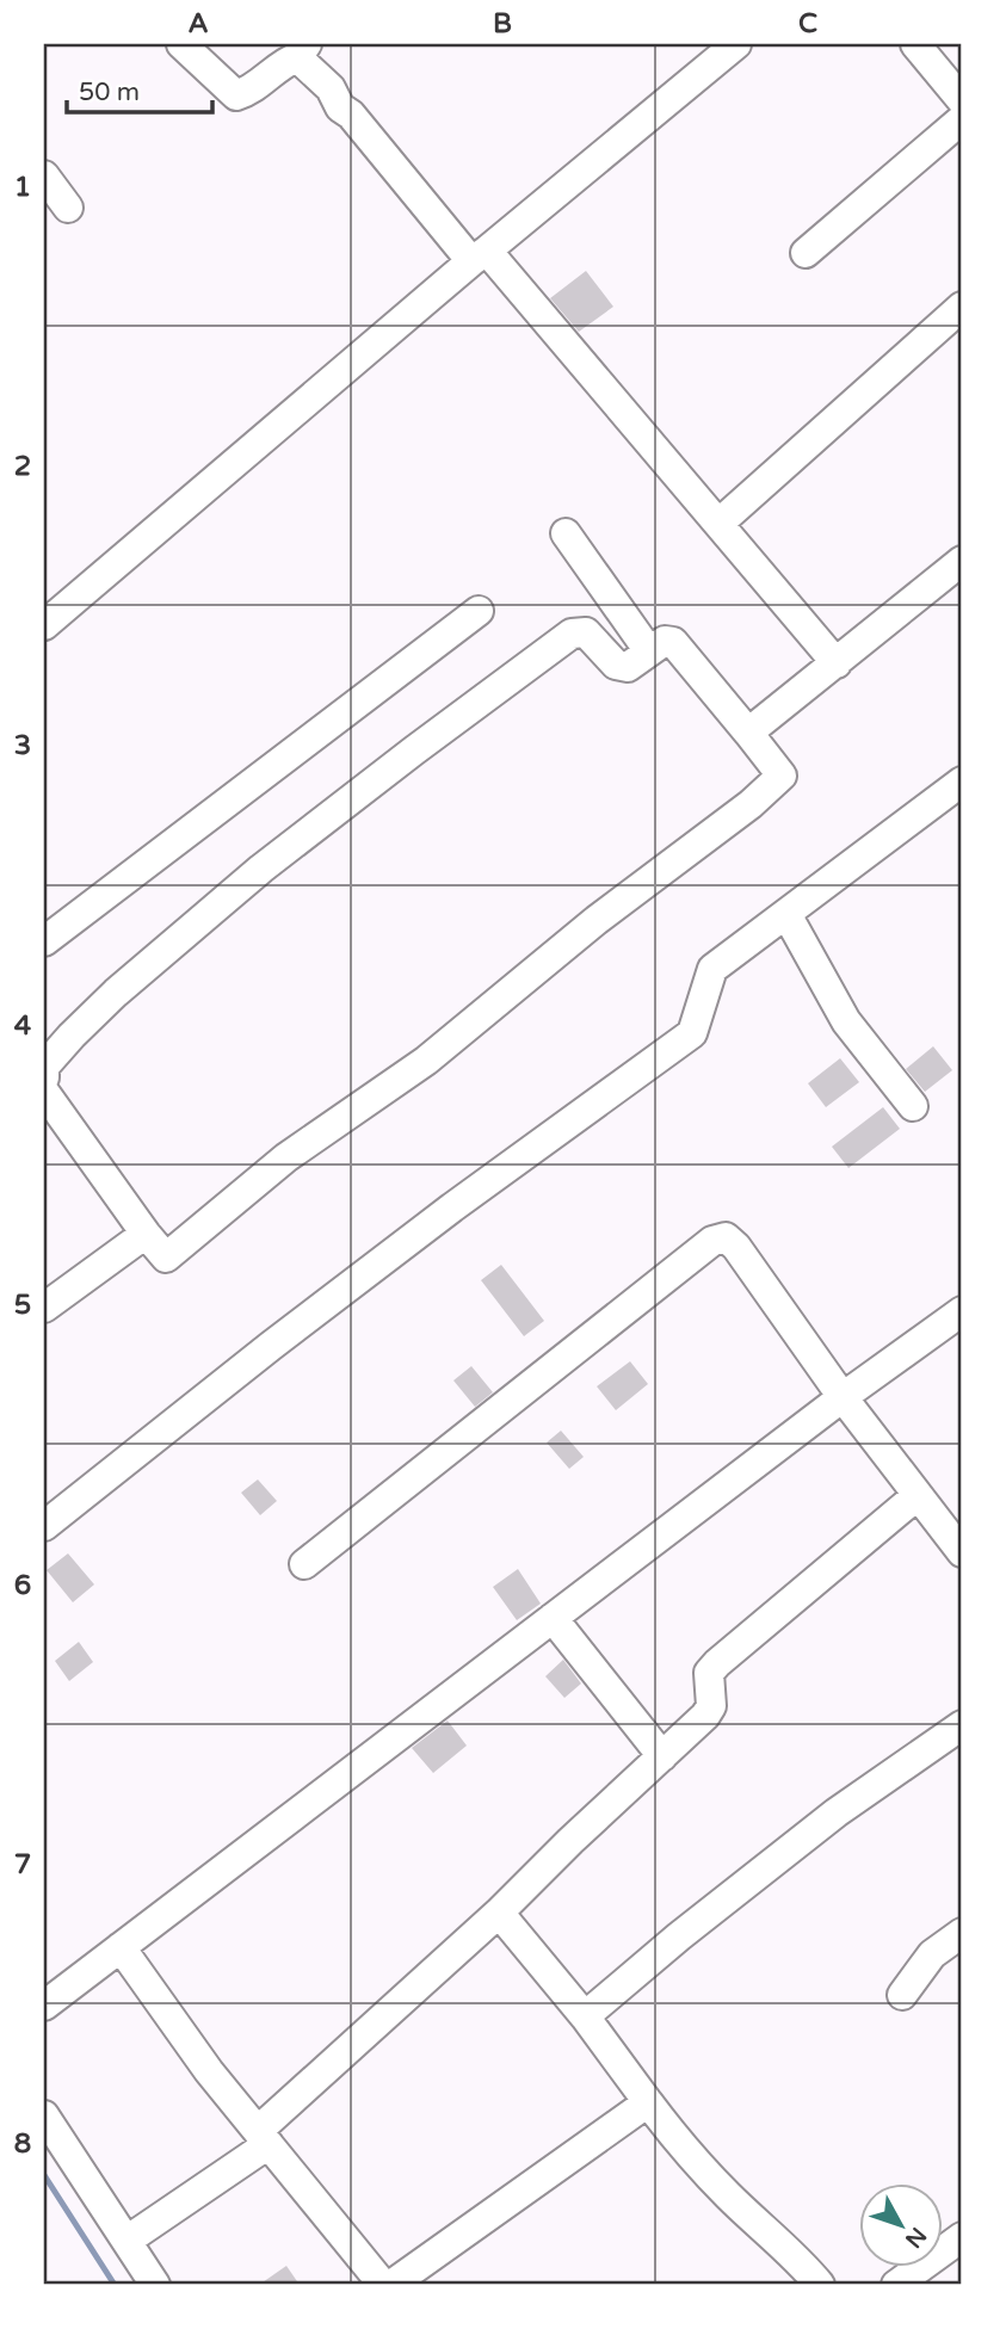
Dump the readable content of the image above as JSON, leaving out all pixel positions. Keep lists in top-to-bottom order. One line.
{"scale_bar":"50 m","north":"bottom right","grid":{"columns":["A","B","C"],"rows":["1","2","3","4","5","6","7","8"]}}
